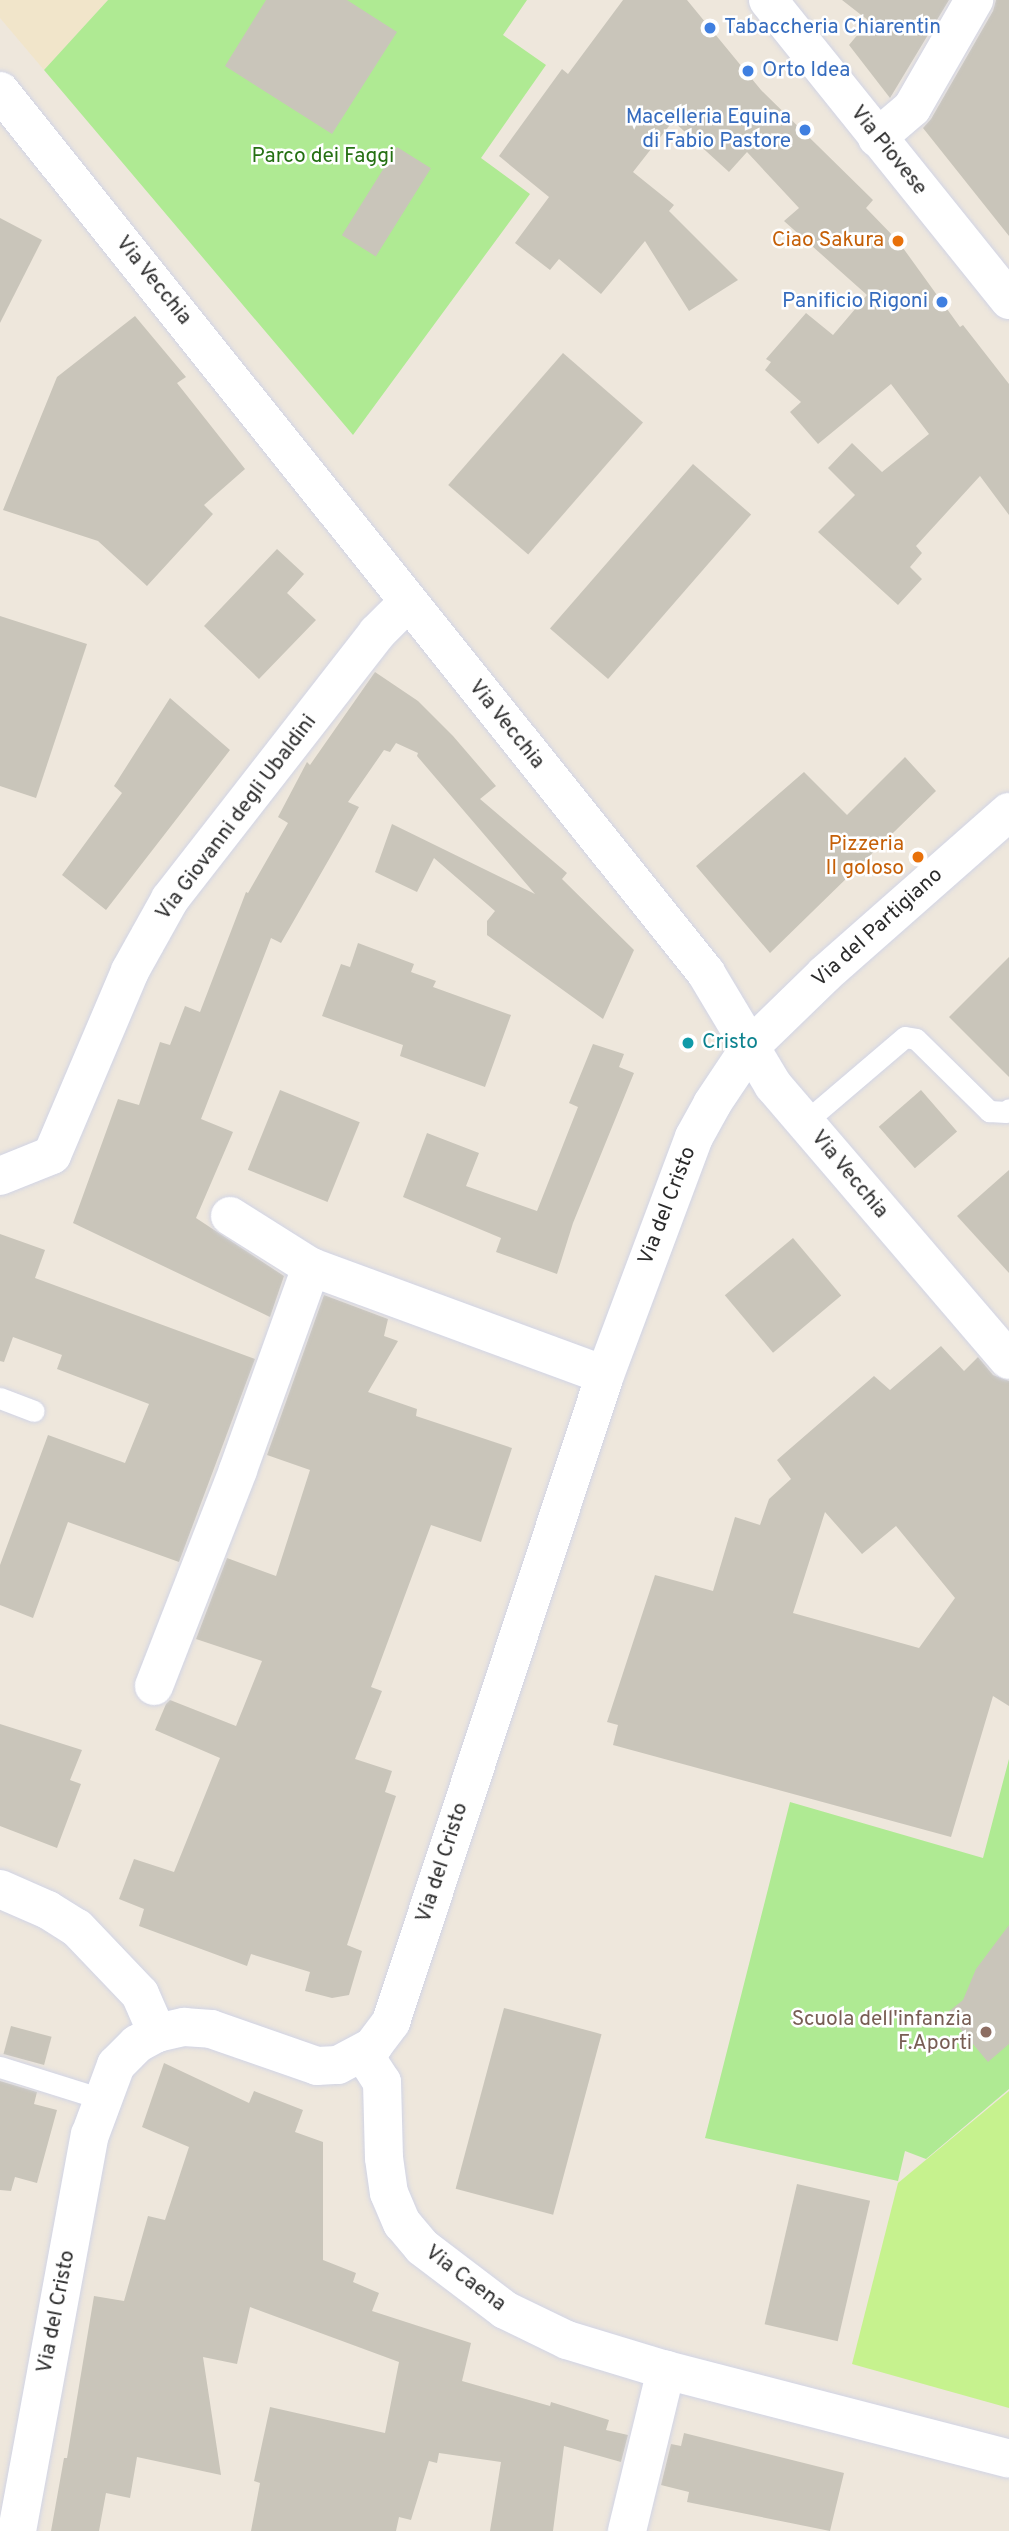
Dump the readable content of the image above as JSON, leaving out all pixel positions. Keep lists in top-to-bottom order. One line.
{"streets":{"street":["Via Piovese","Via Vecchia","Via Giovanni degli Ubaldini","Via del Partigiano","Via del Cristo","Via Caena"]},"crossings":[["Via Vecchia","Via Giovanni degli Ubaldini"],["Via Vecchia","Via del Partigiano"],["Via Vecchia","Via del Cristo"],["Via del Partigiano","Via del Cristo"],["Via del Cristo","Via Caena"]],"parks":["Parco dei Faggi"],"places":["Tabaccheria Chiarentin","Orto Idea","Macelleria Equina di Fabio Pastore","Ciao Sakura","Panificio Rigoni","Pizzeria II goloso","Cristo","Scuola dell'infanzia F.Aporti"]}
